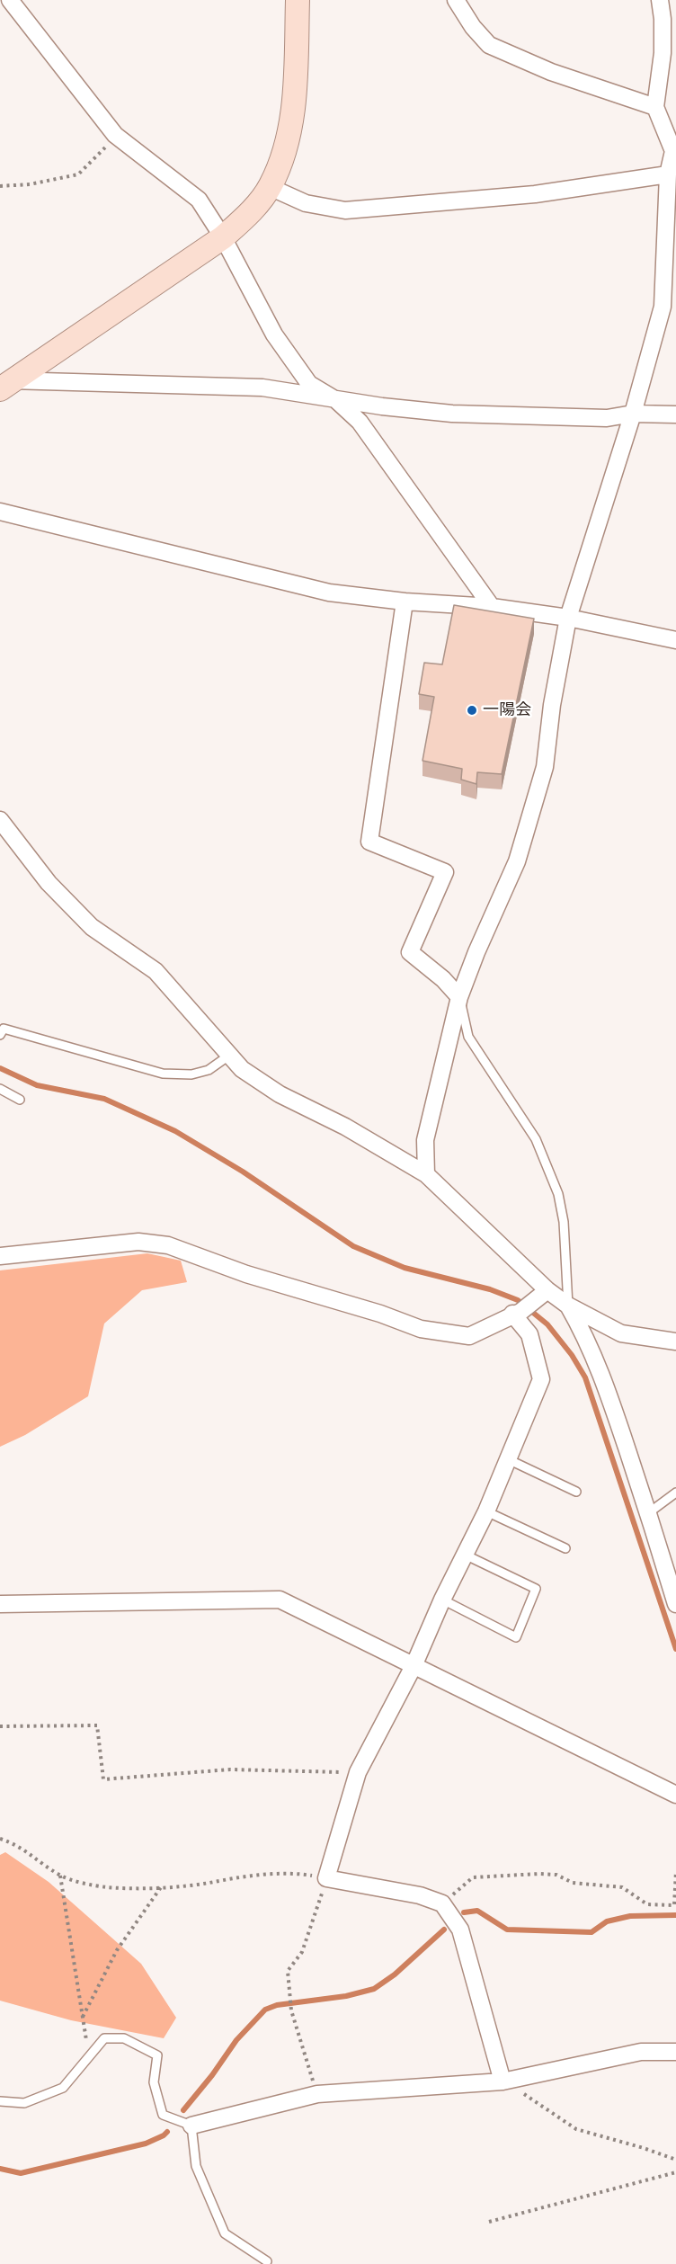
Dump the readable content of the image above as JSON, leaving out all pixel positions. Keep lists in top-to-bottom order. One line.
{"places":["一陽会"]}
